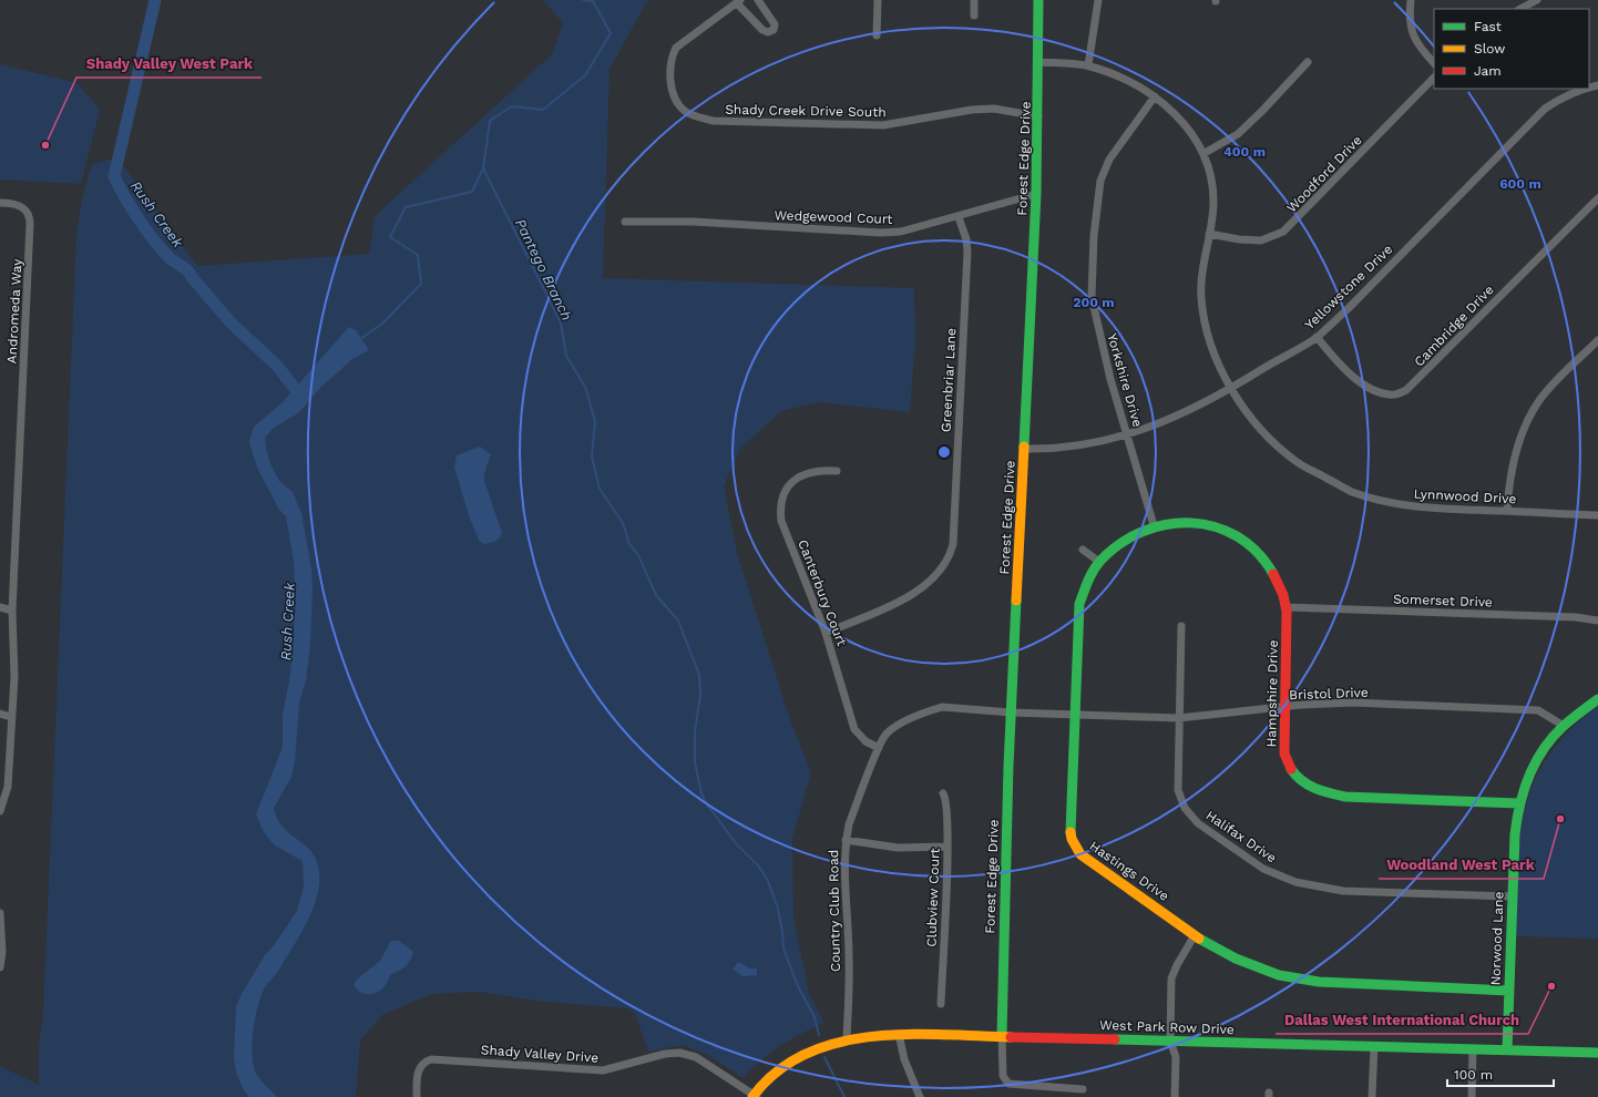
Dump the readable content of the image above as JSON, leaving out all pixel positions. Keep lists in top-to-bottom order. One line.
{"streets":{"street":["Shady Creek Drive South","Forest Edge Drive","Woodford Drive","Wedgewood Court","Yellowstone Drive","Andromeda Way","Cambridge Drive","Greenbriar Lane","Yorkshire Drive","Lynnwood Drive","Canterbury Court","Somerset Drive","Hampshire Drive","Bristol Drive","Halifax Drive","Hastings Drive","Clubview Court","Country Club Road","Norwood Lane","West Park Row Drive","Shady Valley Drive"]},"crossings":[["Shady Creek Drive South","Forest Edge Drive"],["Forest Edge Drive","Wedgewood Court"],["Forest Edge Drive","Yellowstone Drive"],["Forest Edge Drive","Lynnwood Drive"],["Forest Edge Drive","Bristol Drive"],["Forest Edge Drive","Country Club Road"],["Forest Edge Drive","West Park Row Drive"],["Woodford Drive","Lynnwood Drive"],["Wedgewood Court","Greenbriar Lane"],["Yellowstone Drive","Cambridge Drive"],["Yellowstone Drive","Yorkshire Drive"],["Yellowstone Drive","Lynnwood Drive"],["Greenbriar Lane","Canterbury Court"],["Yorkshire Drive","Lynnwood Drive"],["Yorkshire Drive","Hampshire Drive"],["Yorkshire Drive","Hastings Drive"],["Canterbury Court","Country Club Road"],["Somerset Drive","Hampshire Drive"],["Hampshire Drive","Bristol Drive"],["Hampshire Drive","Hastings Drive"],["Hampshire Drive","Norwood Lane"],["Bristol Drive","Halifax Drive"],["Bristol Drive","Hastings Drive"],["Bristol Drive","Country Club Road"],["Bristol Drive","Norwood Lane"],["Halifax Drive","Norwood Lane"],["Hastings Drive","Norwood Lane"],["Country Club Road","West Park Row Drive"],["Norwood Lane","West Park Row Drive"],["West Park Row Drive","Shady Valley Drive"]],"water":["Rush Creek","Pantego Branch"],"places":["Shady Valley West Park","Woodland West Park","Dallas West International Church"],"legend":["Fast","Slow","Jam"],"scale_bar":"100 m","rings":["400 m","600 m","200 m"]}
